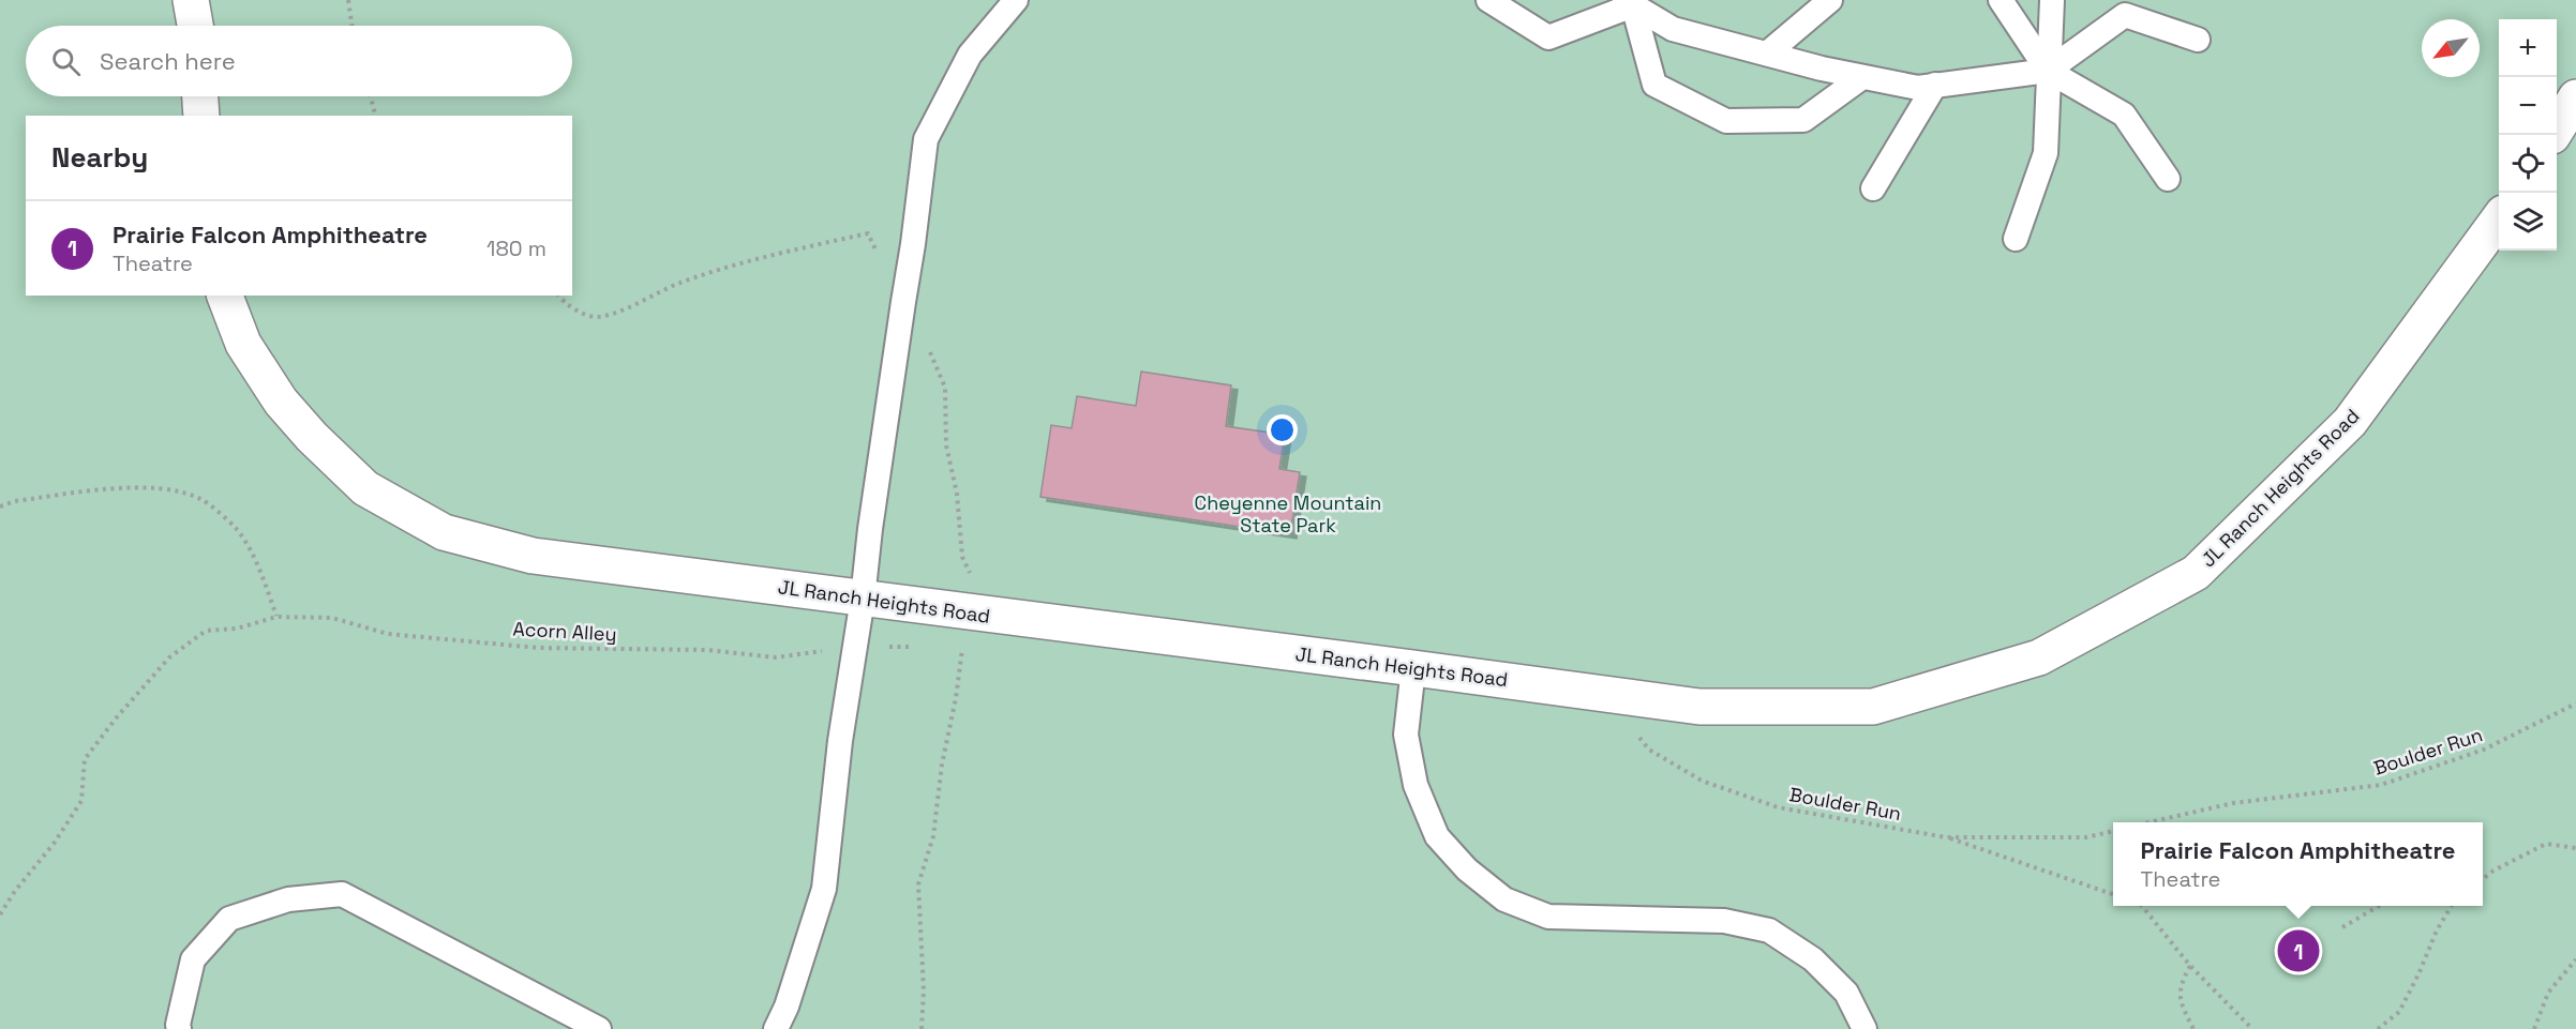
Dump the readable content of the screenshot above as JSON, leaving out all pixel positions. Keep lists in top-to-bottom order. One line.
{"streets":{"street":["JL Ranch Heights Road"],"path":["Acorn Alley","Boulder Run"]},"crossings":[["JL Ranch Heights Road","Boulder Run"]],"parks":["Cheyenne Mountain State Park"],"north":"bottom left","page":{"map_buttons":["+","−"],"search":"Search here","heading":"Nearby","list":[{"mark":"1","name":"Prairie Falcon Amphitheatre","note":"Theatre","value":"180 m"}],"popup":["Prairie Falcon Amphitheatre","Theatre"],"pins":"1"}}
